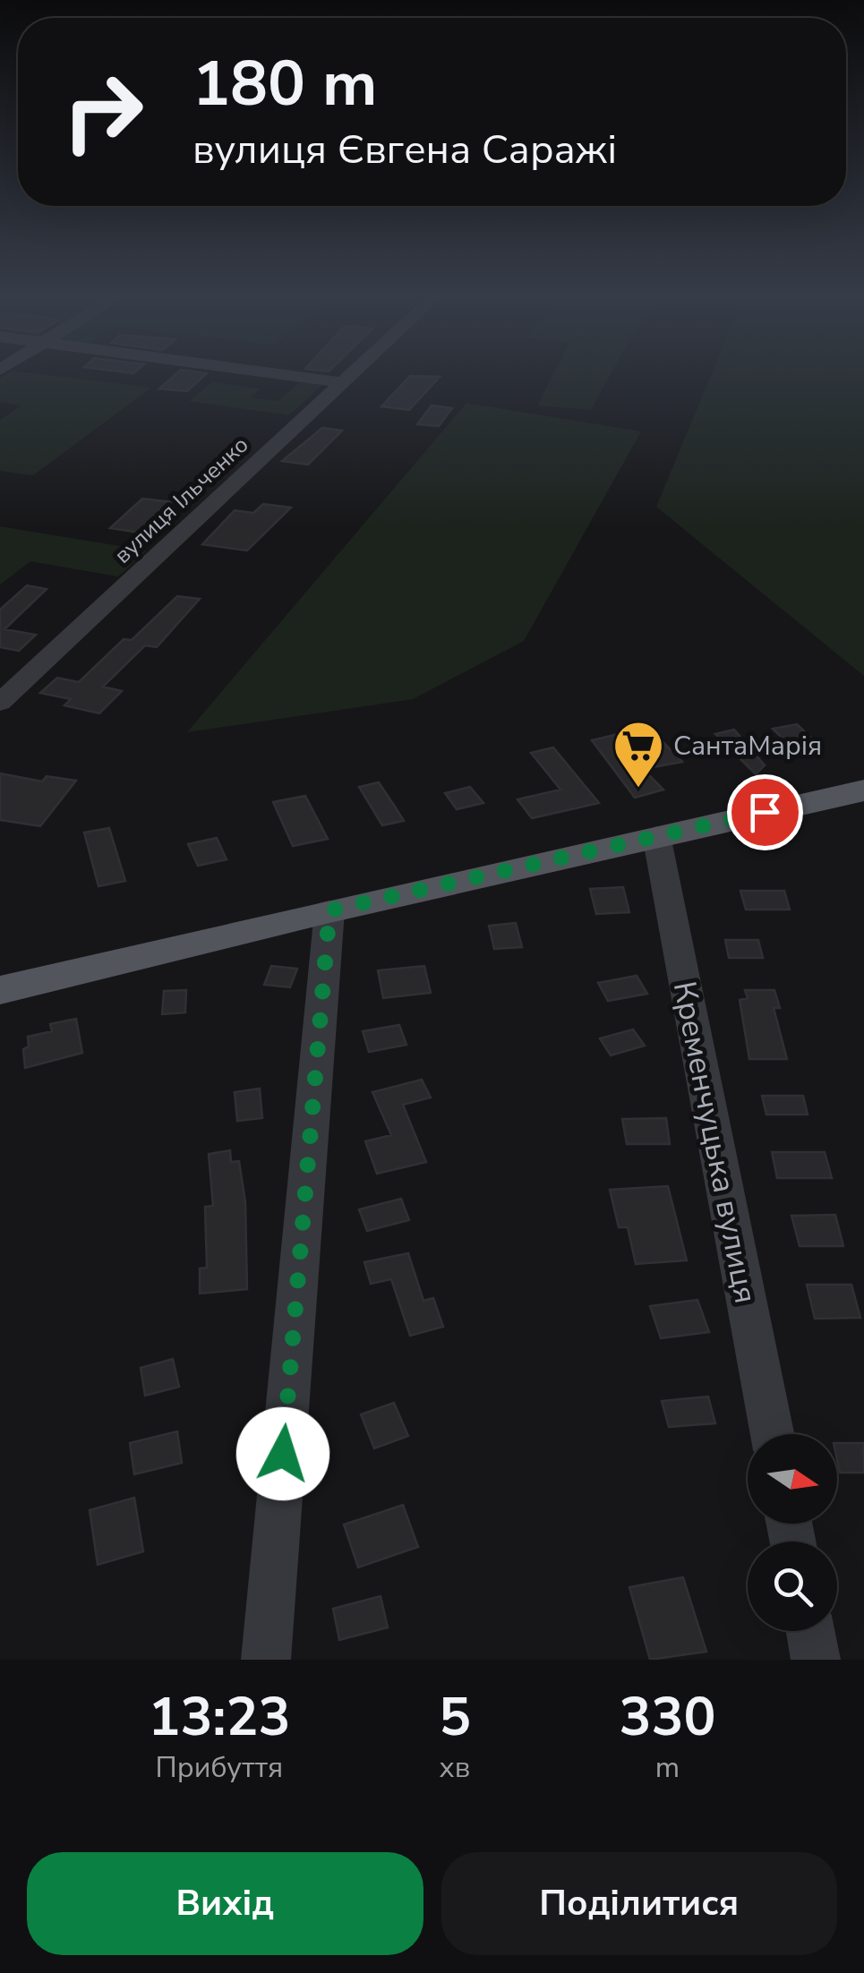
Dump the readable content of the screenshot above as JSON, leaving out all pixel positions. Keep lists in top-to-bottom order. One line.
{"streets":{"street":["вулиця Ільченко","Кременчуцька вулиця"]},"places":{"supermarket":["СантаМарія"]},"north":"right","page":{"turn":["180 m","вулиця Євгена Саражі"],"eta":["13:23","Прибуття","5","хв","330","m"],"buttons":["Вихід","Поділитися"]}}
